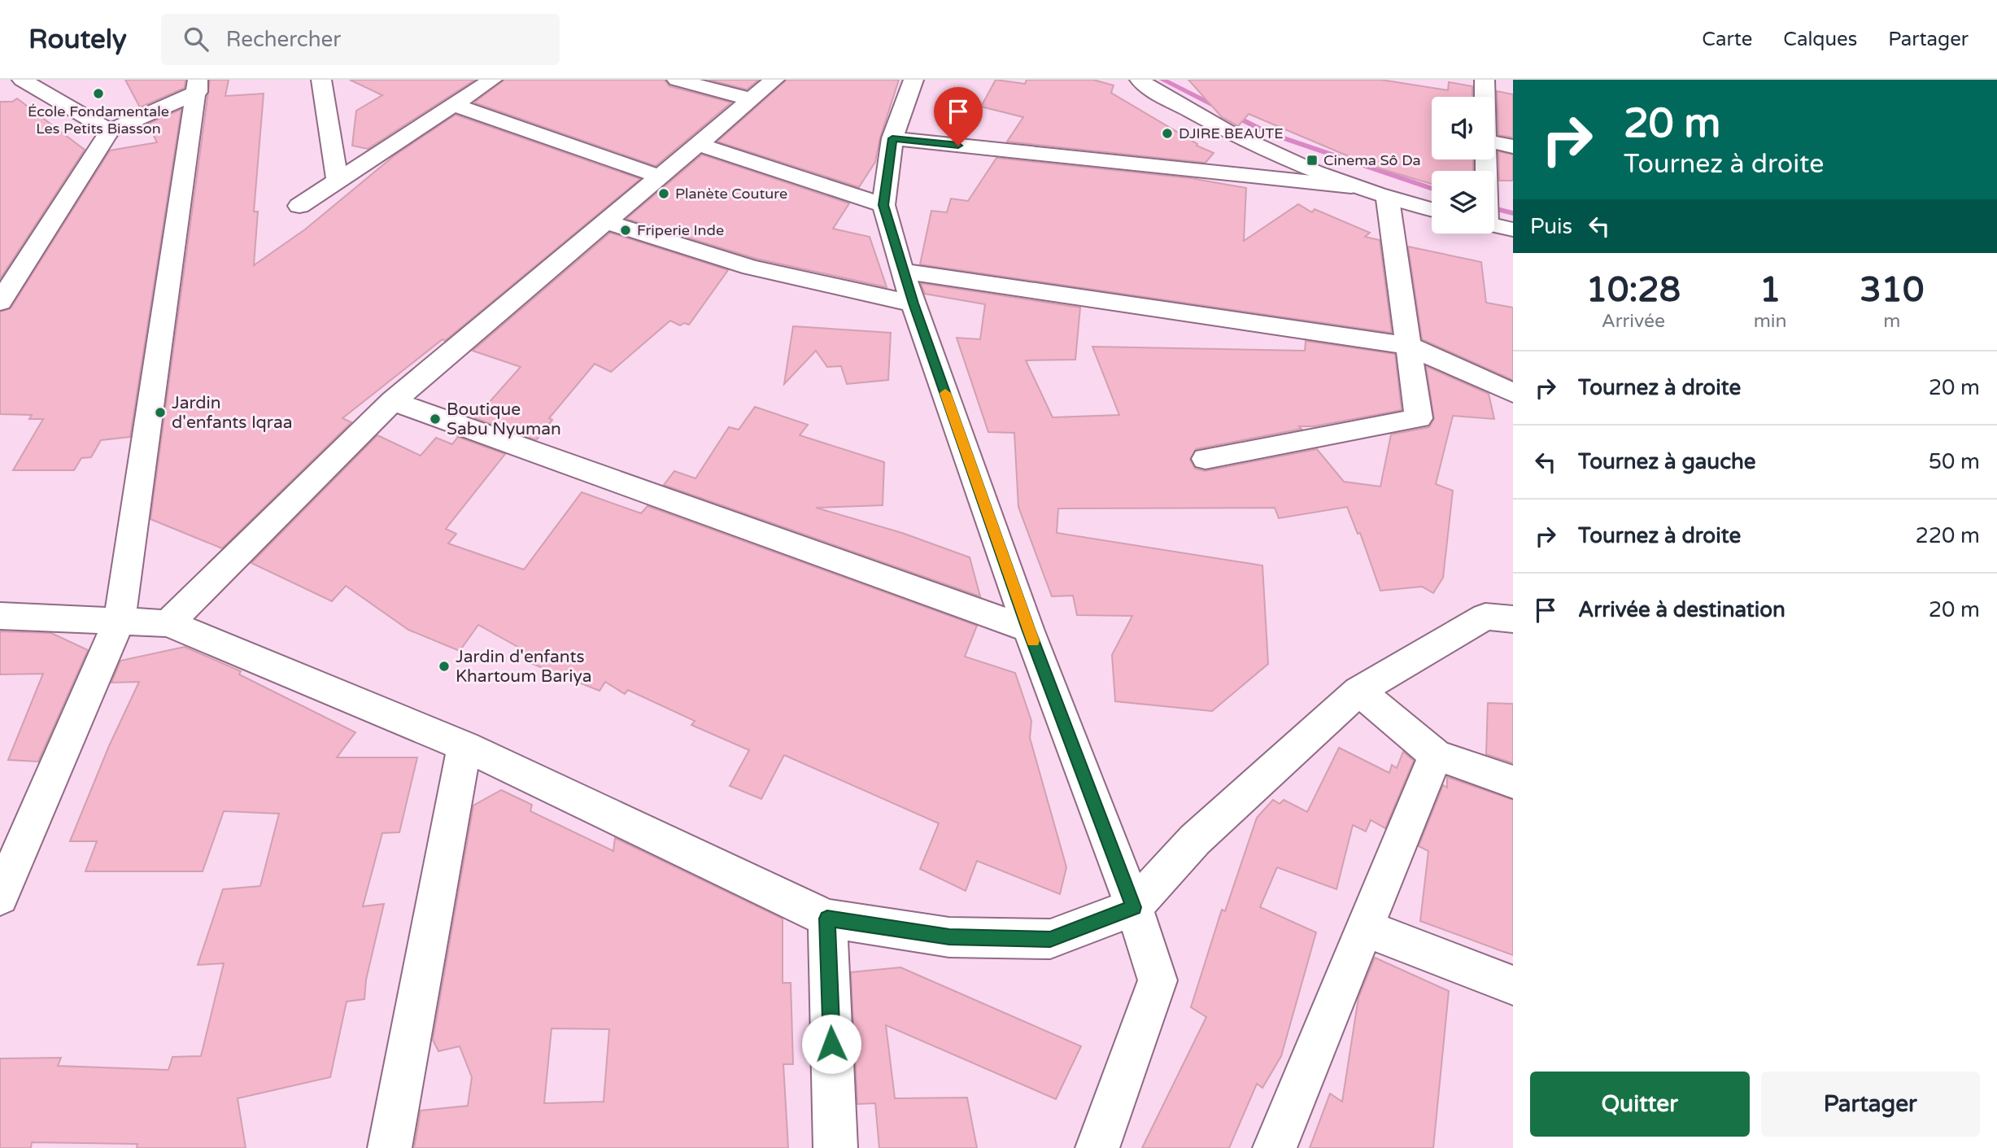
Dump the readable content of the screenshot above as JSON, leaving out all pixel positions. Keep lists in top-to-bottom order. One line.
{"places":{"other":["École Fondamentale Les Petits Biasson","DJIRE BEAUTE","Planète Couture","Friperie Inde","Jardin d'enfants Iqraa","Boutique Sabu Nyuman","Jardin d'enfants Khartoum Bariya"],"transit":["Cinema Sô Da"]},"page":{"header":"Routely","search":"Rechercher","nav":["Carte","Calques","Partager"],"turn":["20 m","Tournez à droite"],"then":"Puis","eta":["10:28","Arrivée","1","min","310","m"],"list":[{"name":"Tournez à droite","value":"20 m"},{"name":"Tournez à gauche","value":"50 m"},{"name":"Tournez à droite","value":"220 m"},{"name":"Arrivée à destination","value":"20 m"}],"buttons":["Quitter","Partager"]}}
